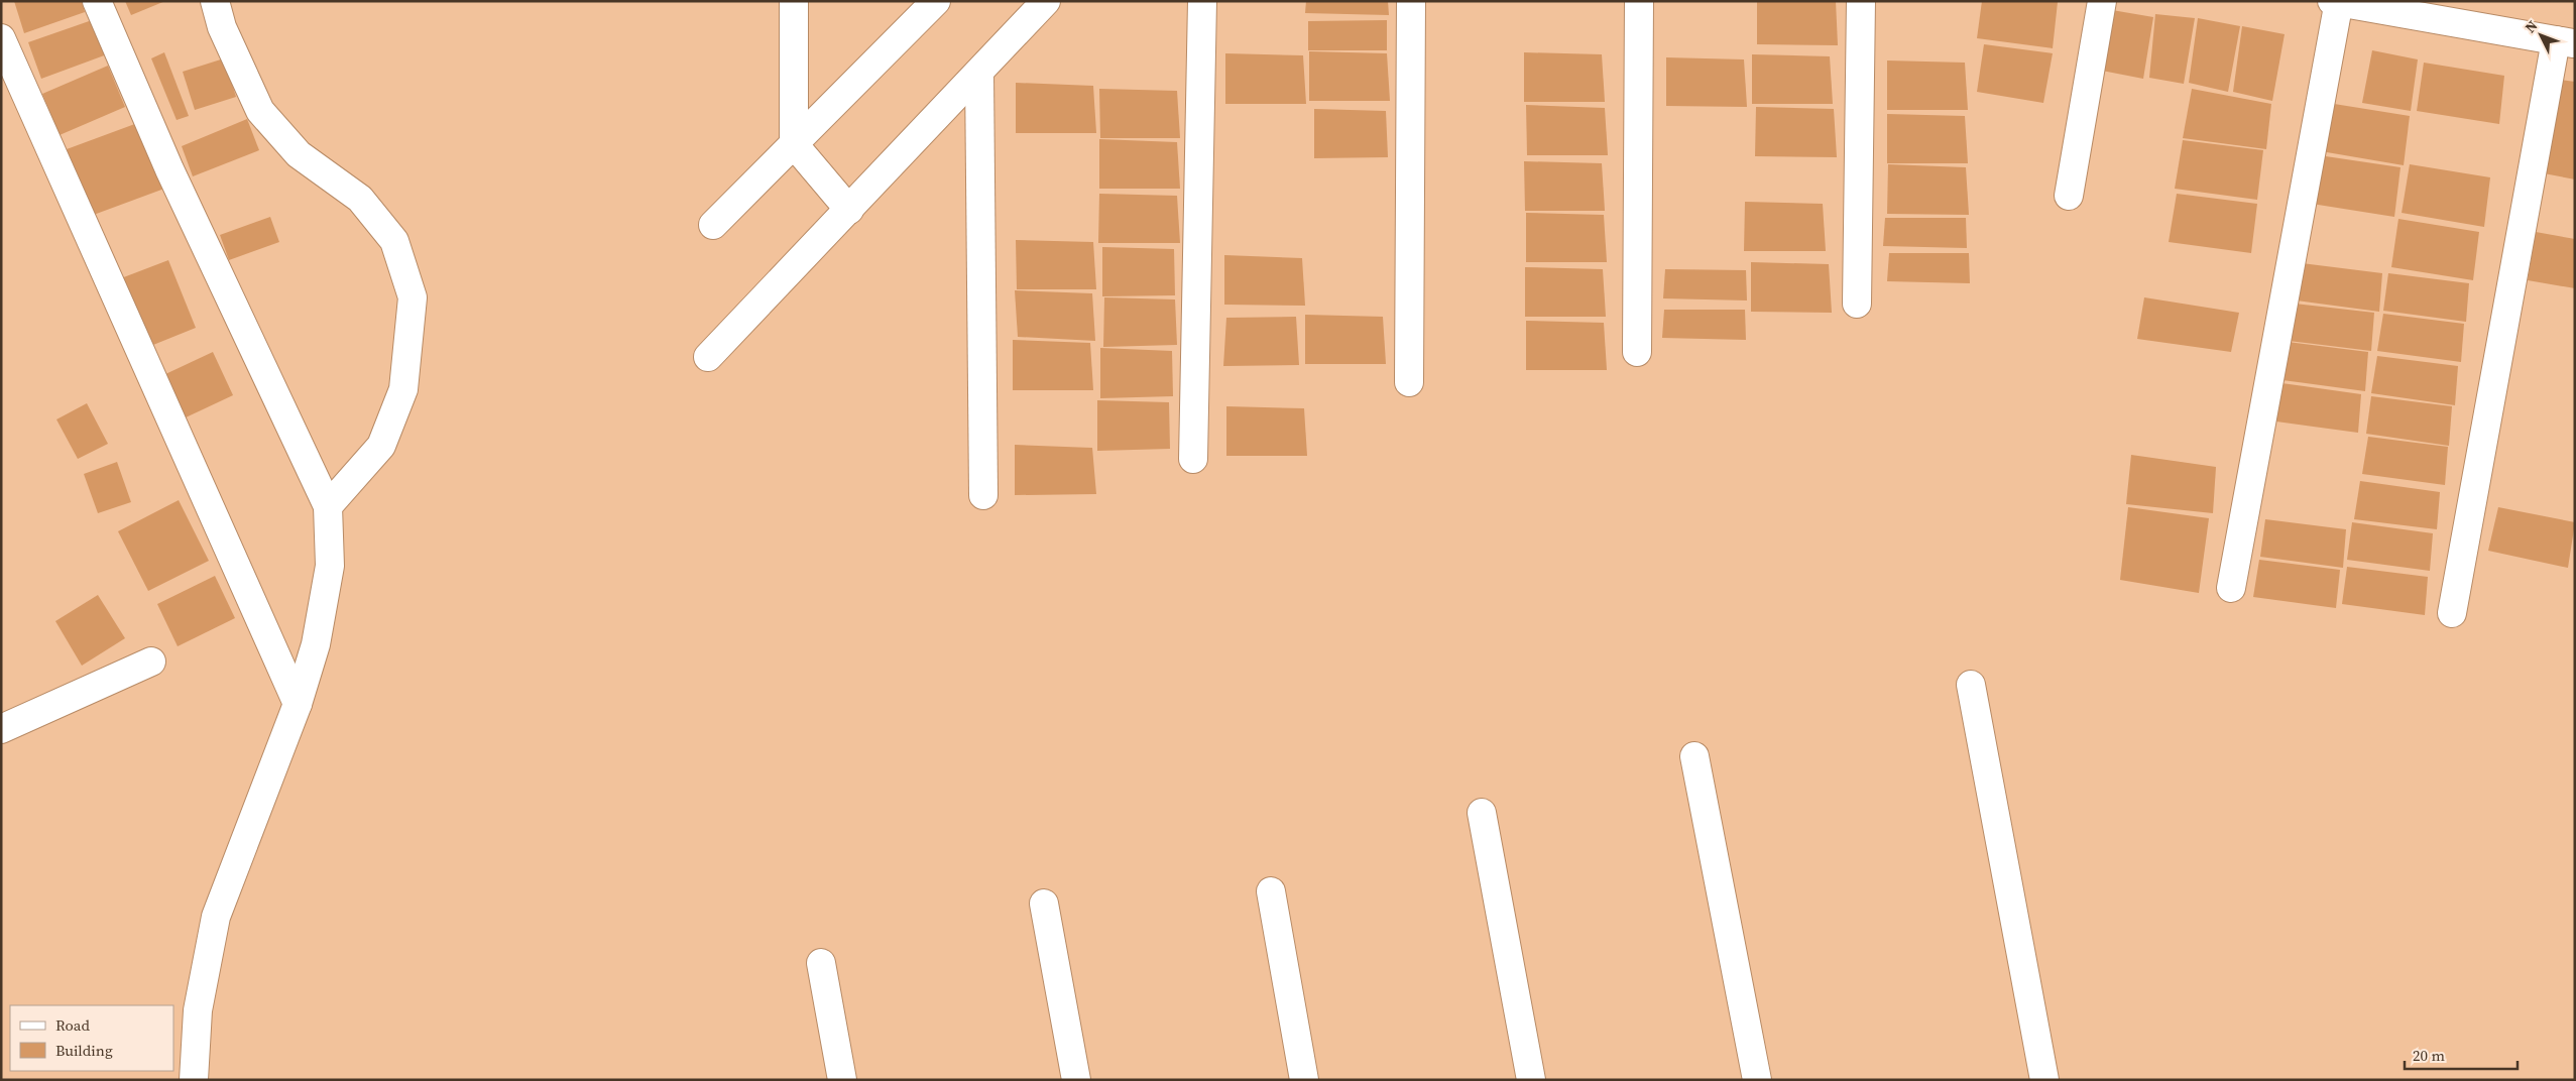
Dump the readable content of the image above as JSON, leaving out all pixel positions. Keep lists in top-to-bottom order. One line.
{"legend":["Road","Building"],"scale_bar":"20 m","north":"top left"}
